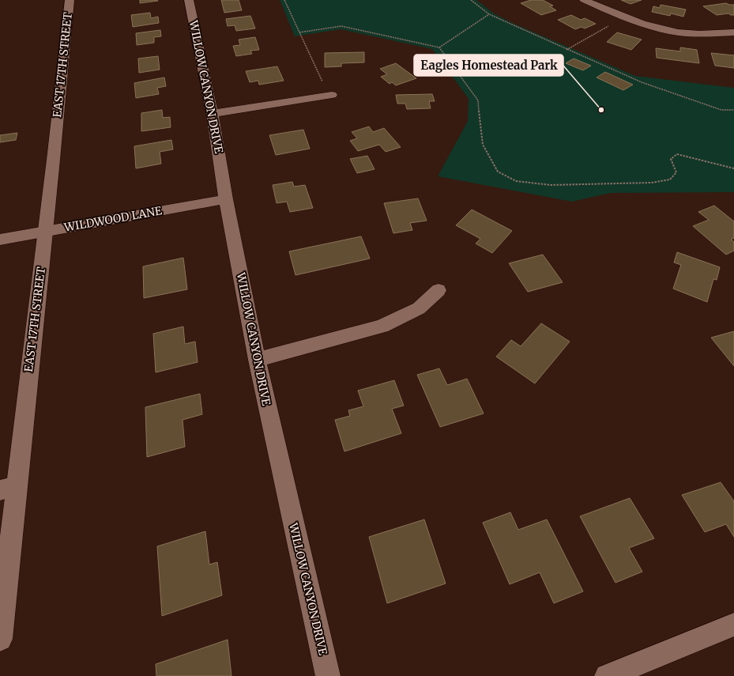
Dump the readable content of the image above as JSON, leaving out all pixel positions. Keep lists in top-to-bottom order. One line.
{"streets":{"street":["EAST 17TH STREET","WILLOW CANYON DRIVE","WILDWOOD LANE"]},"crossings":[["EAST 17TH STREET","WILDWOOD LANE"],["WILLOW CANYON DRIVE","WILDWOOD LANE"]],"places":["Eagles Homestead Park"]}
